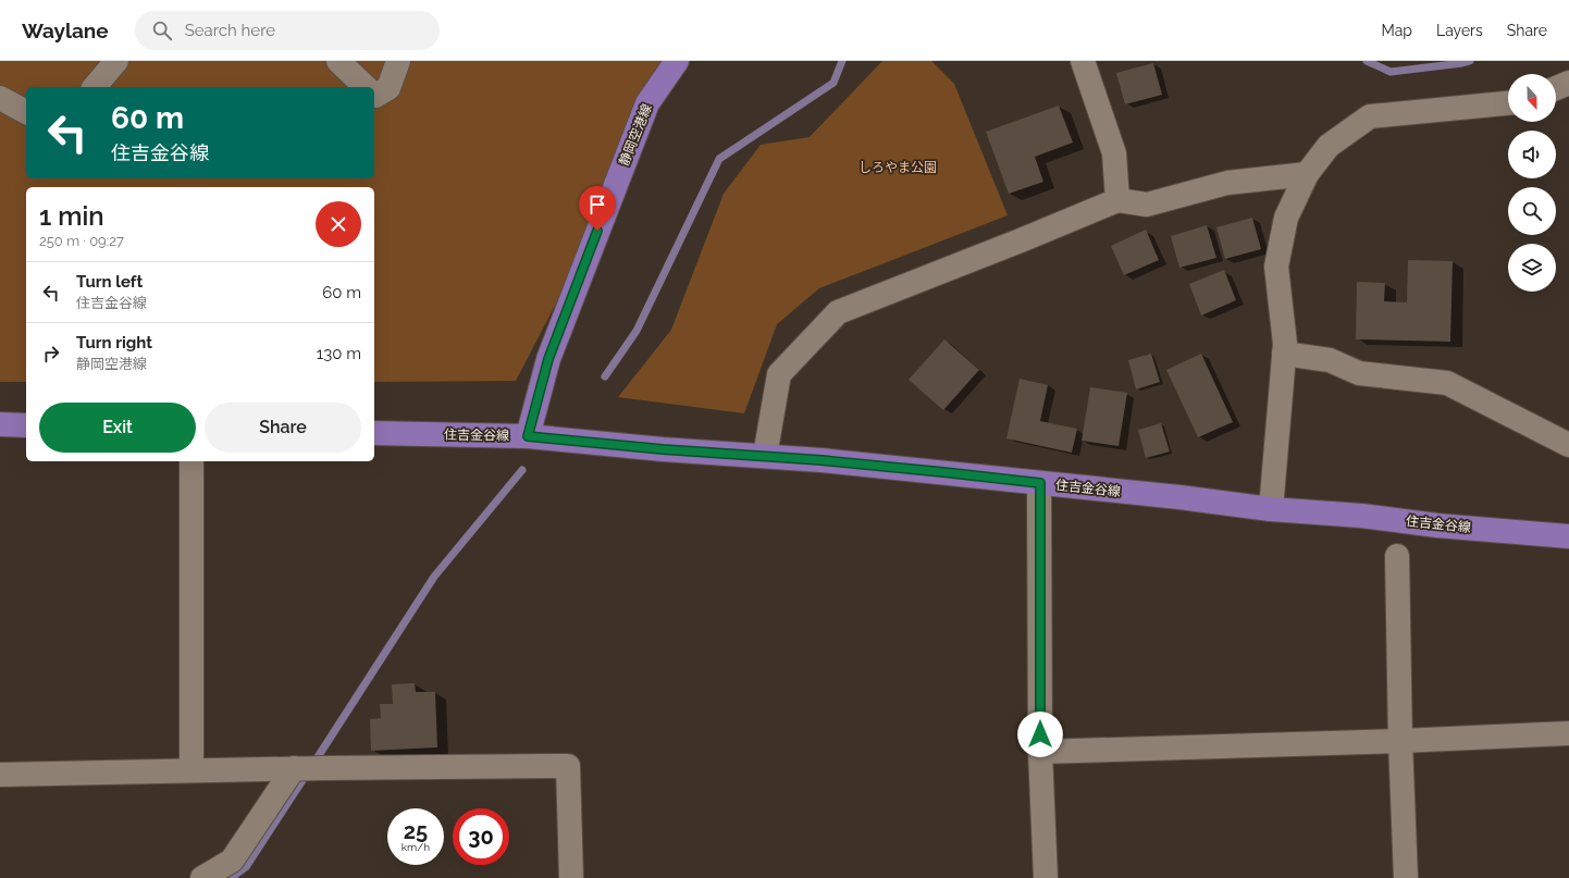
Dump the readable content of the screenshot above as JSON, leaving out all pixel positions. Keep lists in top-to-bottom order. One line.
{"streets":{"main road":["静岡空港線","住吉金谷線"]},"crossings":[["静岡空港線","住吉金谷線"]],"parks":["しろやま公園"],"north":"bottom","page":{"header":"Waylane","search":"Search here","nav":["Map","Layers","Share"],"turn":["60 m","住吉金谷線"],"heading":["1 min","250 m · 09:27"],"list":[{"name":"Turn left","note":"住吉金谷線","value":"60 m"},{"name":"Turn right","note":"静岡空港線","value":"130 m"}],"buttons":["Exit","Share"],"speed":"25 km/h","limit":"30"}}
